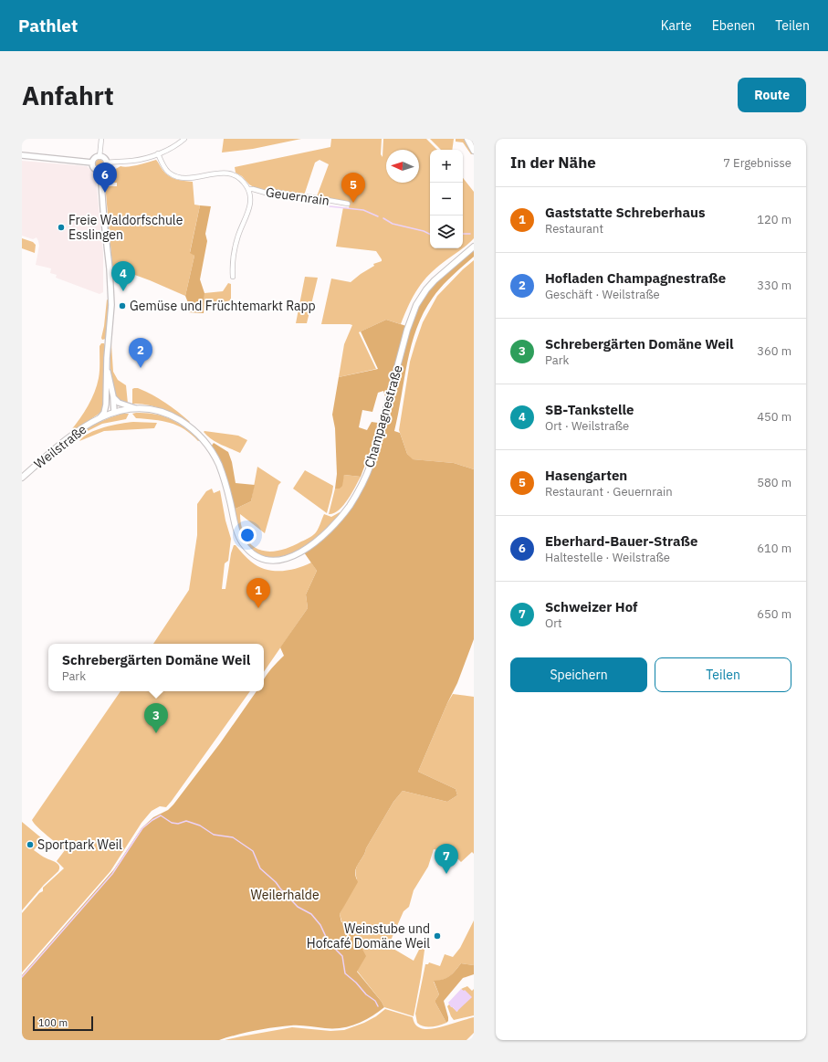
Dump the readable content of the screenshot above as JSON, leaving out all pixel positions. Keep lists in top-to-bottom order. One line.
{"streets":{"main road":["Champagnestraße","Weilstraße"],"street":["Geuernrain"]},"crossings":[["Champagnestraße","Weilstraße"]],"parks":["Weilerhalde"],"places":["Freie Waldorfschule Esslingen","Gemüse und Früchtemarkt Rapp","Sportpark Weil","Weinstube und Hofcafé Domäne Weil"],"scale_bar":"100 m","north":"left","page":{"header":"Pathlet","nav":["Karte","Ebenen","Teilen"],"buttons":["Route",["Speichern","Teilen"]],"title":"Anfahrt","heading":["In der Nähe","7 Ergebnisse"],"map_buttons":["+","−"],"pins":["6","5","4","2","1","3","7"],"list":[{"mark":"1","name":"Gaststatte Schreberhaus","note":"Restaurant","value":"120 m"},{"mark":"2","name":"Hofladen Champagnestraße","note":"Geschäft · Weilstraße","value":"330 m"},{"mark":"3","name":"Schrebergärten Domäne Weil","note":"Park","value":"360 m"},{"mark":"4","name":"SB-Tankstelle","note":"Ort · Weilstraße","value":"450 m"},{"mark":"5","name":"Hasengarten","note":"Restaurant · Geuernrain","value":"580 m"},{"mark":"6","name":"Eberhard-Bauer-Straße","note":"Haltestelle · Weilstraße","value":"610 m"},{"mark":"7","name":"Schweizer Hof","note":"Ort","value":"650 m"}],"popup":["Schrebergärten Domäne Weil","Park"],"scale":"100 m"}}
